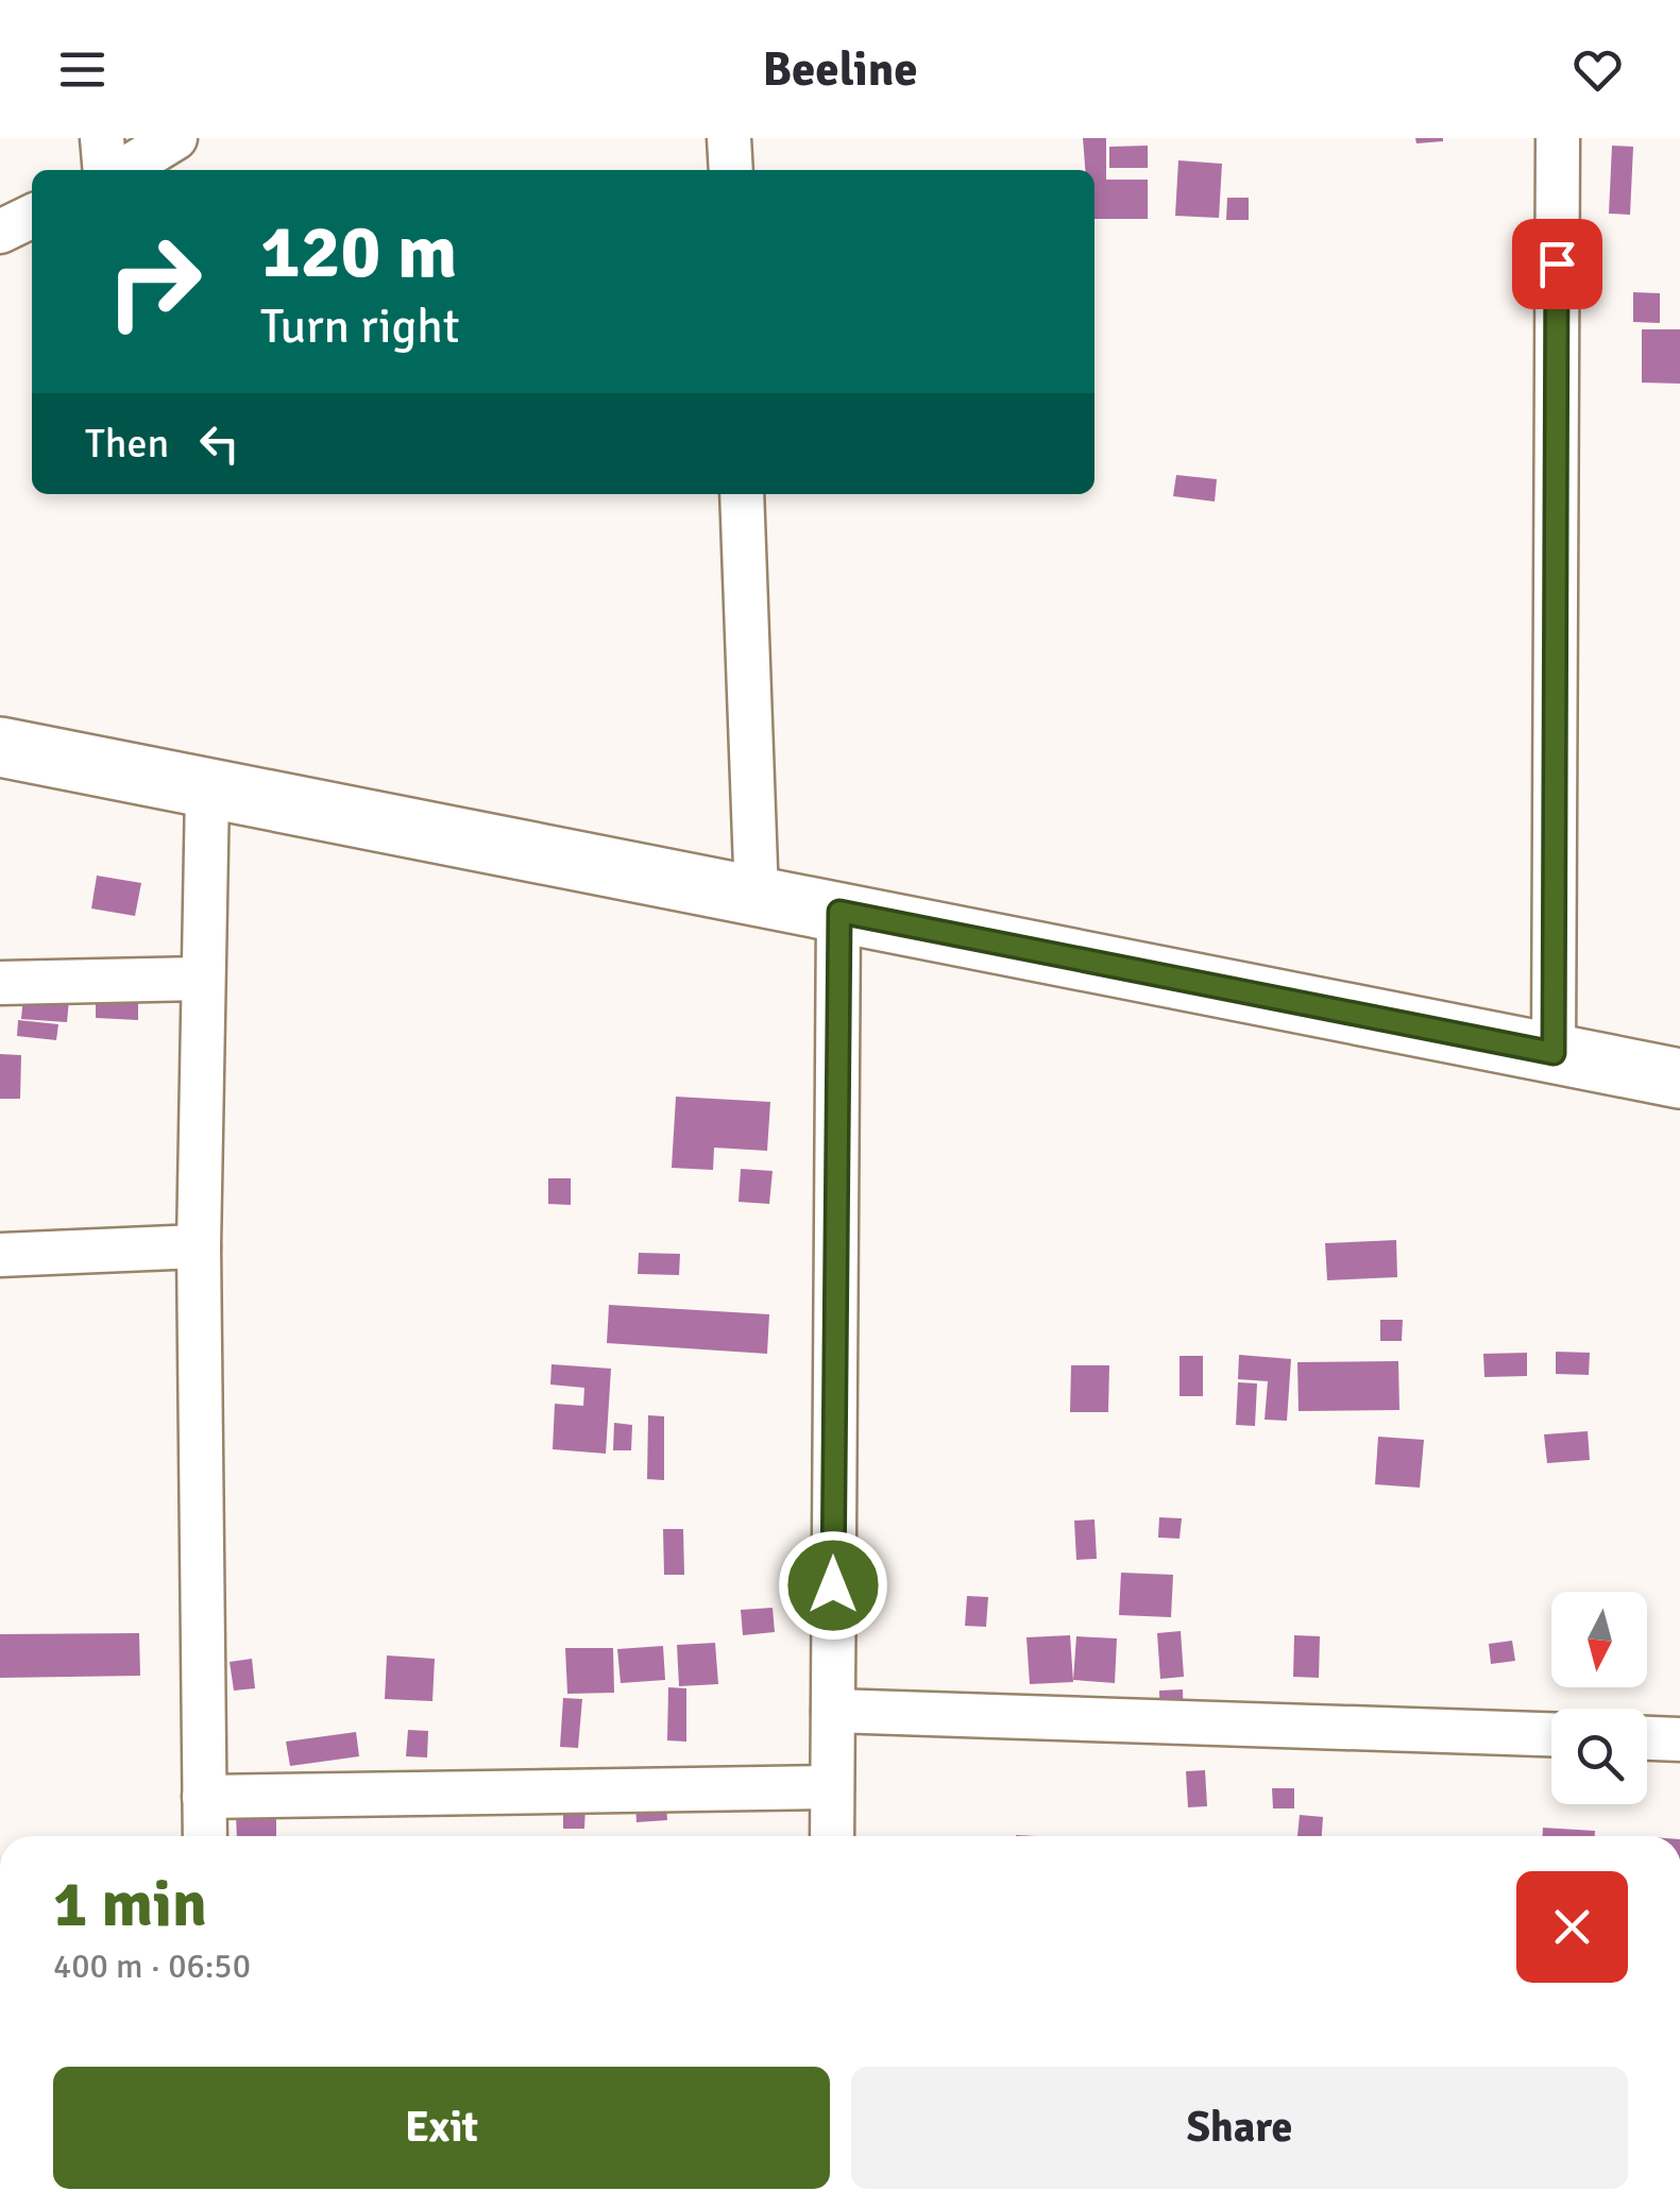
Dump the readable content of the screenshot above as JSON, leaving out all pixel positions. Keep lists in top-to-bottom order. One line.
{"north":"bottom","page":{"header":"Beeline","turn":["120 m","Turn right"],"then":"Then","heading":["1 min","400 m · 06:50"],"buttons":["Exit","Share"]}}
